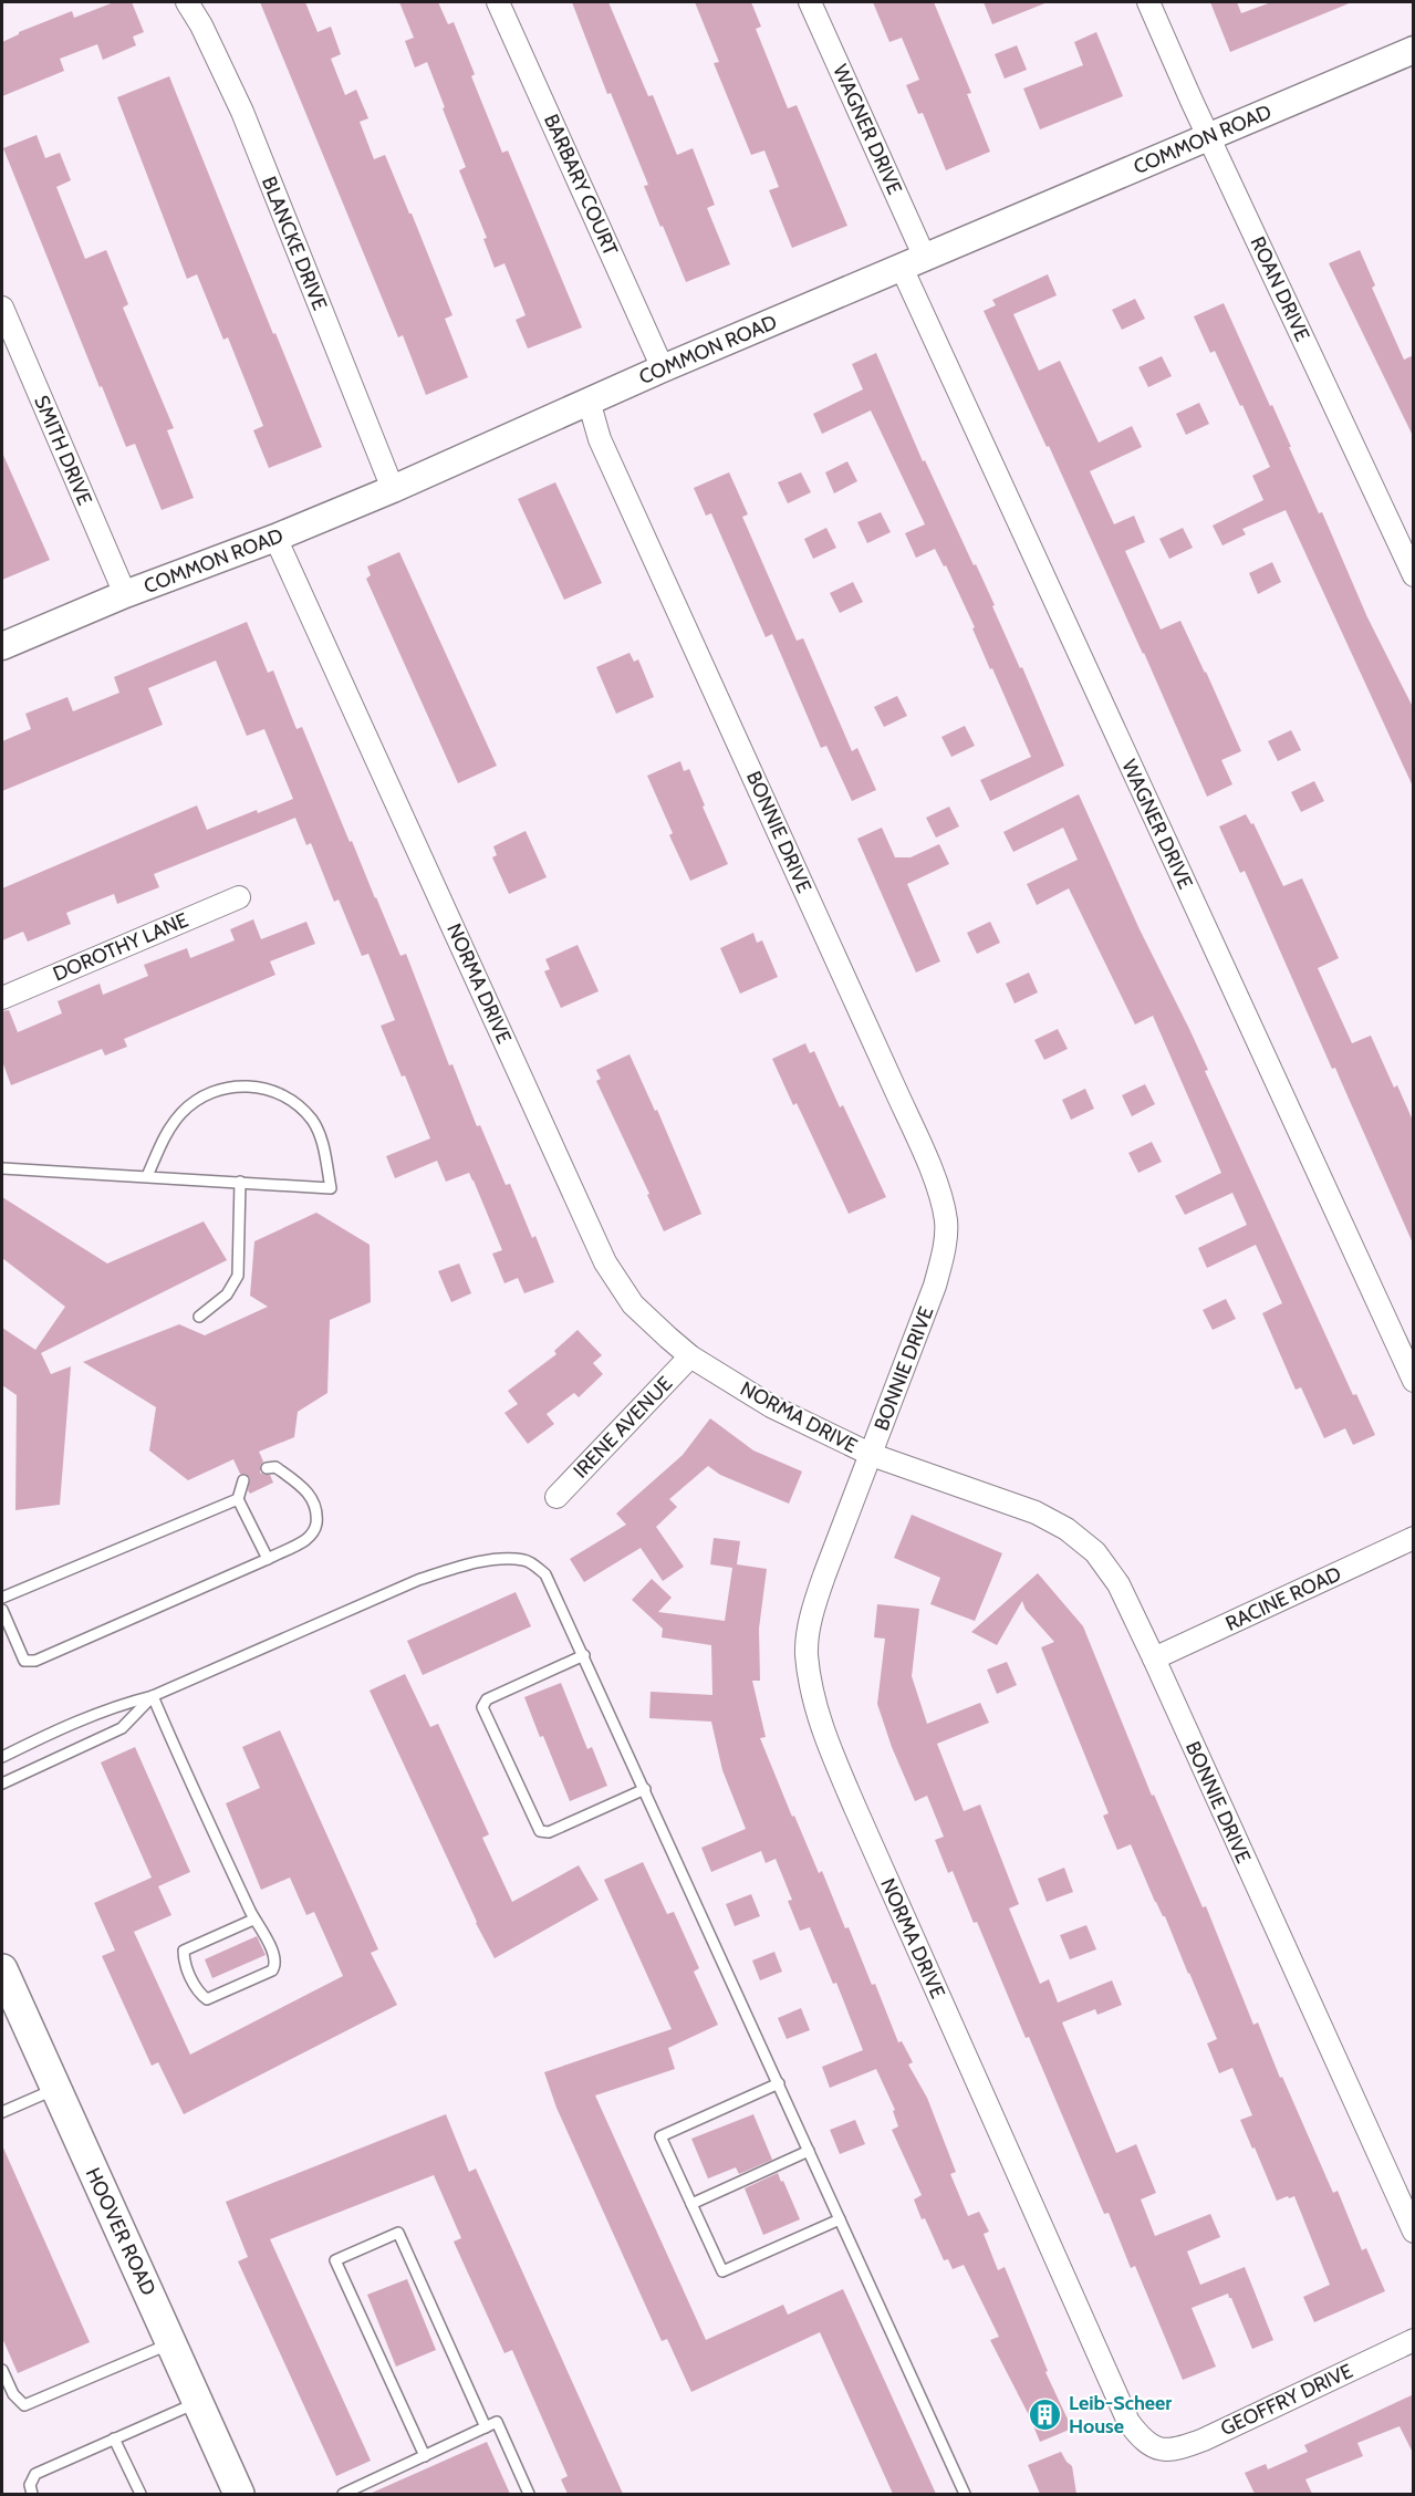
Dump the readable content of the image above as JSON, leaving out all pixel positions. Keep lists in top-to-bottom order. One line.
{"streets":{"main road":["HOOVER ROAD"],"street":["WAGNER DRIVE","COMMON ROAD","BARBARY COURT","BLANCKE DRIVE","ROAN DRIVE","SMITH DRIVE","BONNIE DRIVE","DOROTHY LANE","NORMA DRIVE","IRENE AVENUE","RACINE ROAD","GEOFFRY DRIVE"]},"crossings":[["WAGNER DRIVE","COMMON ROAD"],["COMMON ROAD","BARBARY COURT"],["COMMON ROAD","BLANCKE DRIVE"],["COMMON ROAD","ROAN DRIVE"],["COMMON ROAD","SMITH DRIVE"],["COMMON ROAD","BONNIE DRIVE"],["COMMON ROAD","NORMA DRIVE"],["BONNIE DRIVE","NORMA DRIVE"],["BONNIE DRIVE","RACINE ROAD"],["NORMA DRIVE","IRENE AVENUE"],["NORMA DRIVE","GEOFFRY DRIVE"]],"places":{"building":["Leib-Scheer House"]}}
